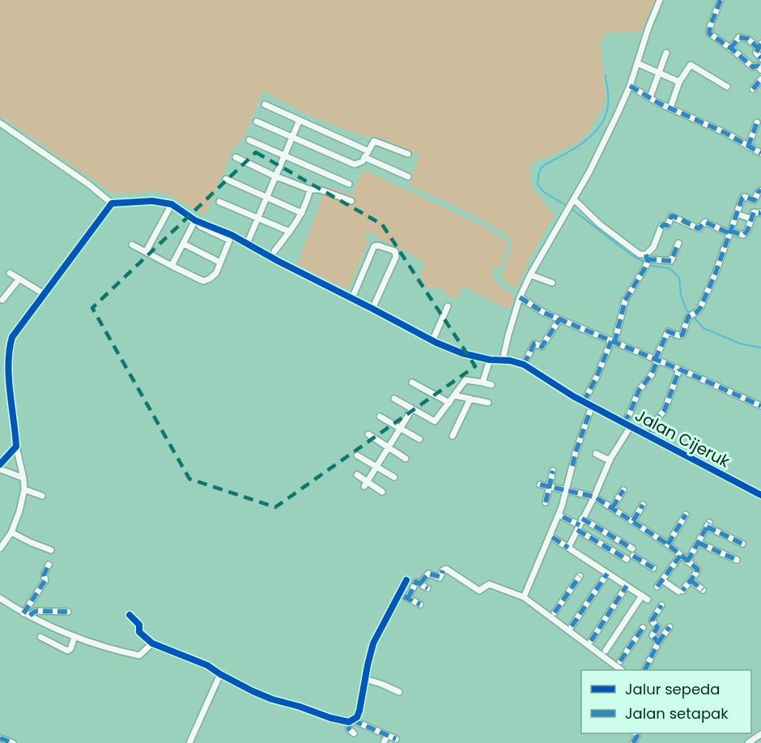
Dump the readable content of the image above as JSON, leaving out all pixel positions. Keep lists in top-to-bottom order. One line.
{"streets":{"street":["Jalan Cijeruk"]},"legend":["Jalur sepeda","Jalan setapak"]}
